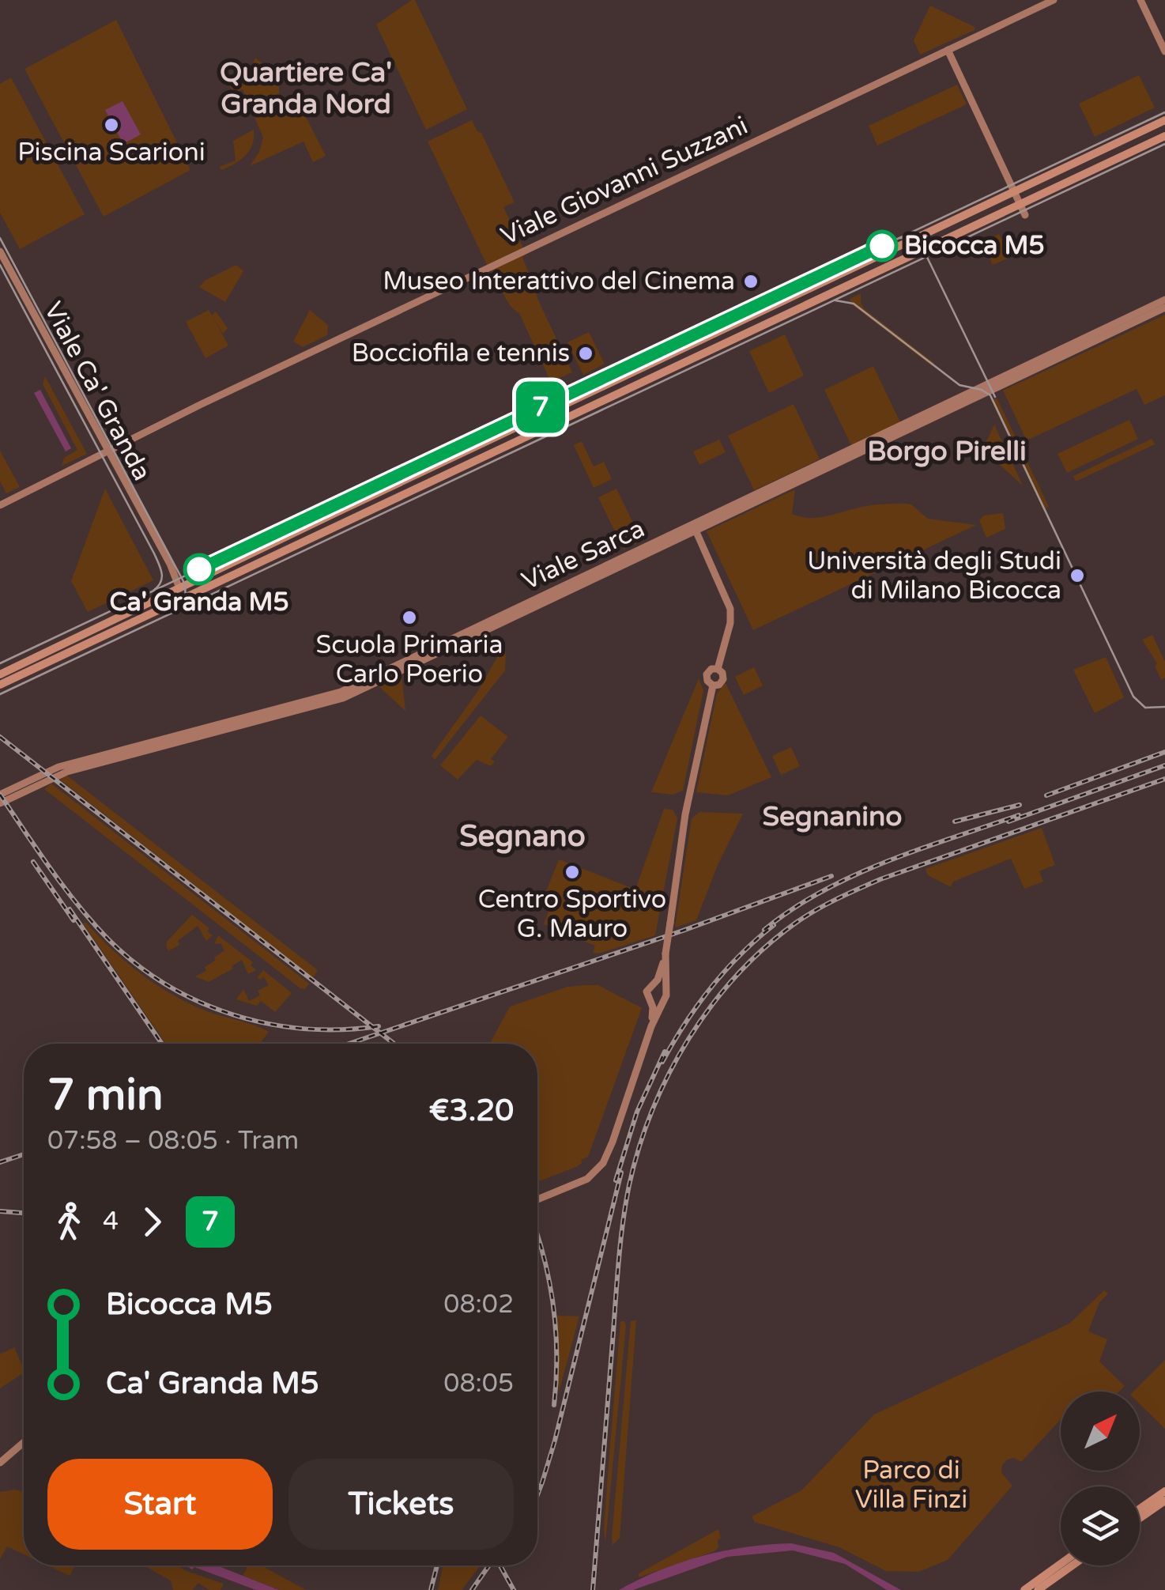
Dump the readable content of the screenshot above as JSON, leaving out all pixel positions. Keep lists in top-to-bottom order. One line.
{"streets":{"main road":["Viale Ca' Granda"],"street":["Viale Giovanni Suzzani","Viale Sarca"]},"crossings":[["Viale Giovanni Suzzani","Viale Ca' Granda"]],"districts":["Quartiere Ca' Granda Nord","Borgo Pirelli","Segnanino","Segnano"],"parks":["Parco di Villa Finzi"],"places":["Piscina Scarioni","Bicocca M5","Museo Interattivo del Cinema","Bocciofila e tennis","Ca' Granda M5","Università degli Studi di Milano Bicocca","Scuola Primaria Carlo Poerio","Centro Sportivo G. Mauro"],"lines":["tram line 7"],"north":"top right","page":{"on_map":"7","heading":["7 min","07:58 – 08:05 · Tram","€3.20"],"legs":["4","7"],"list":[{"name":"Bicocca M5","value":"08:02"},{"name":"Ca' Granda M5","value":"08:05"}],"buttons":["Start","Tickets"]}}
